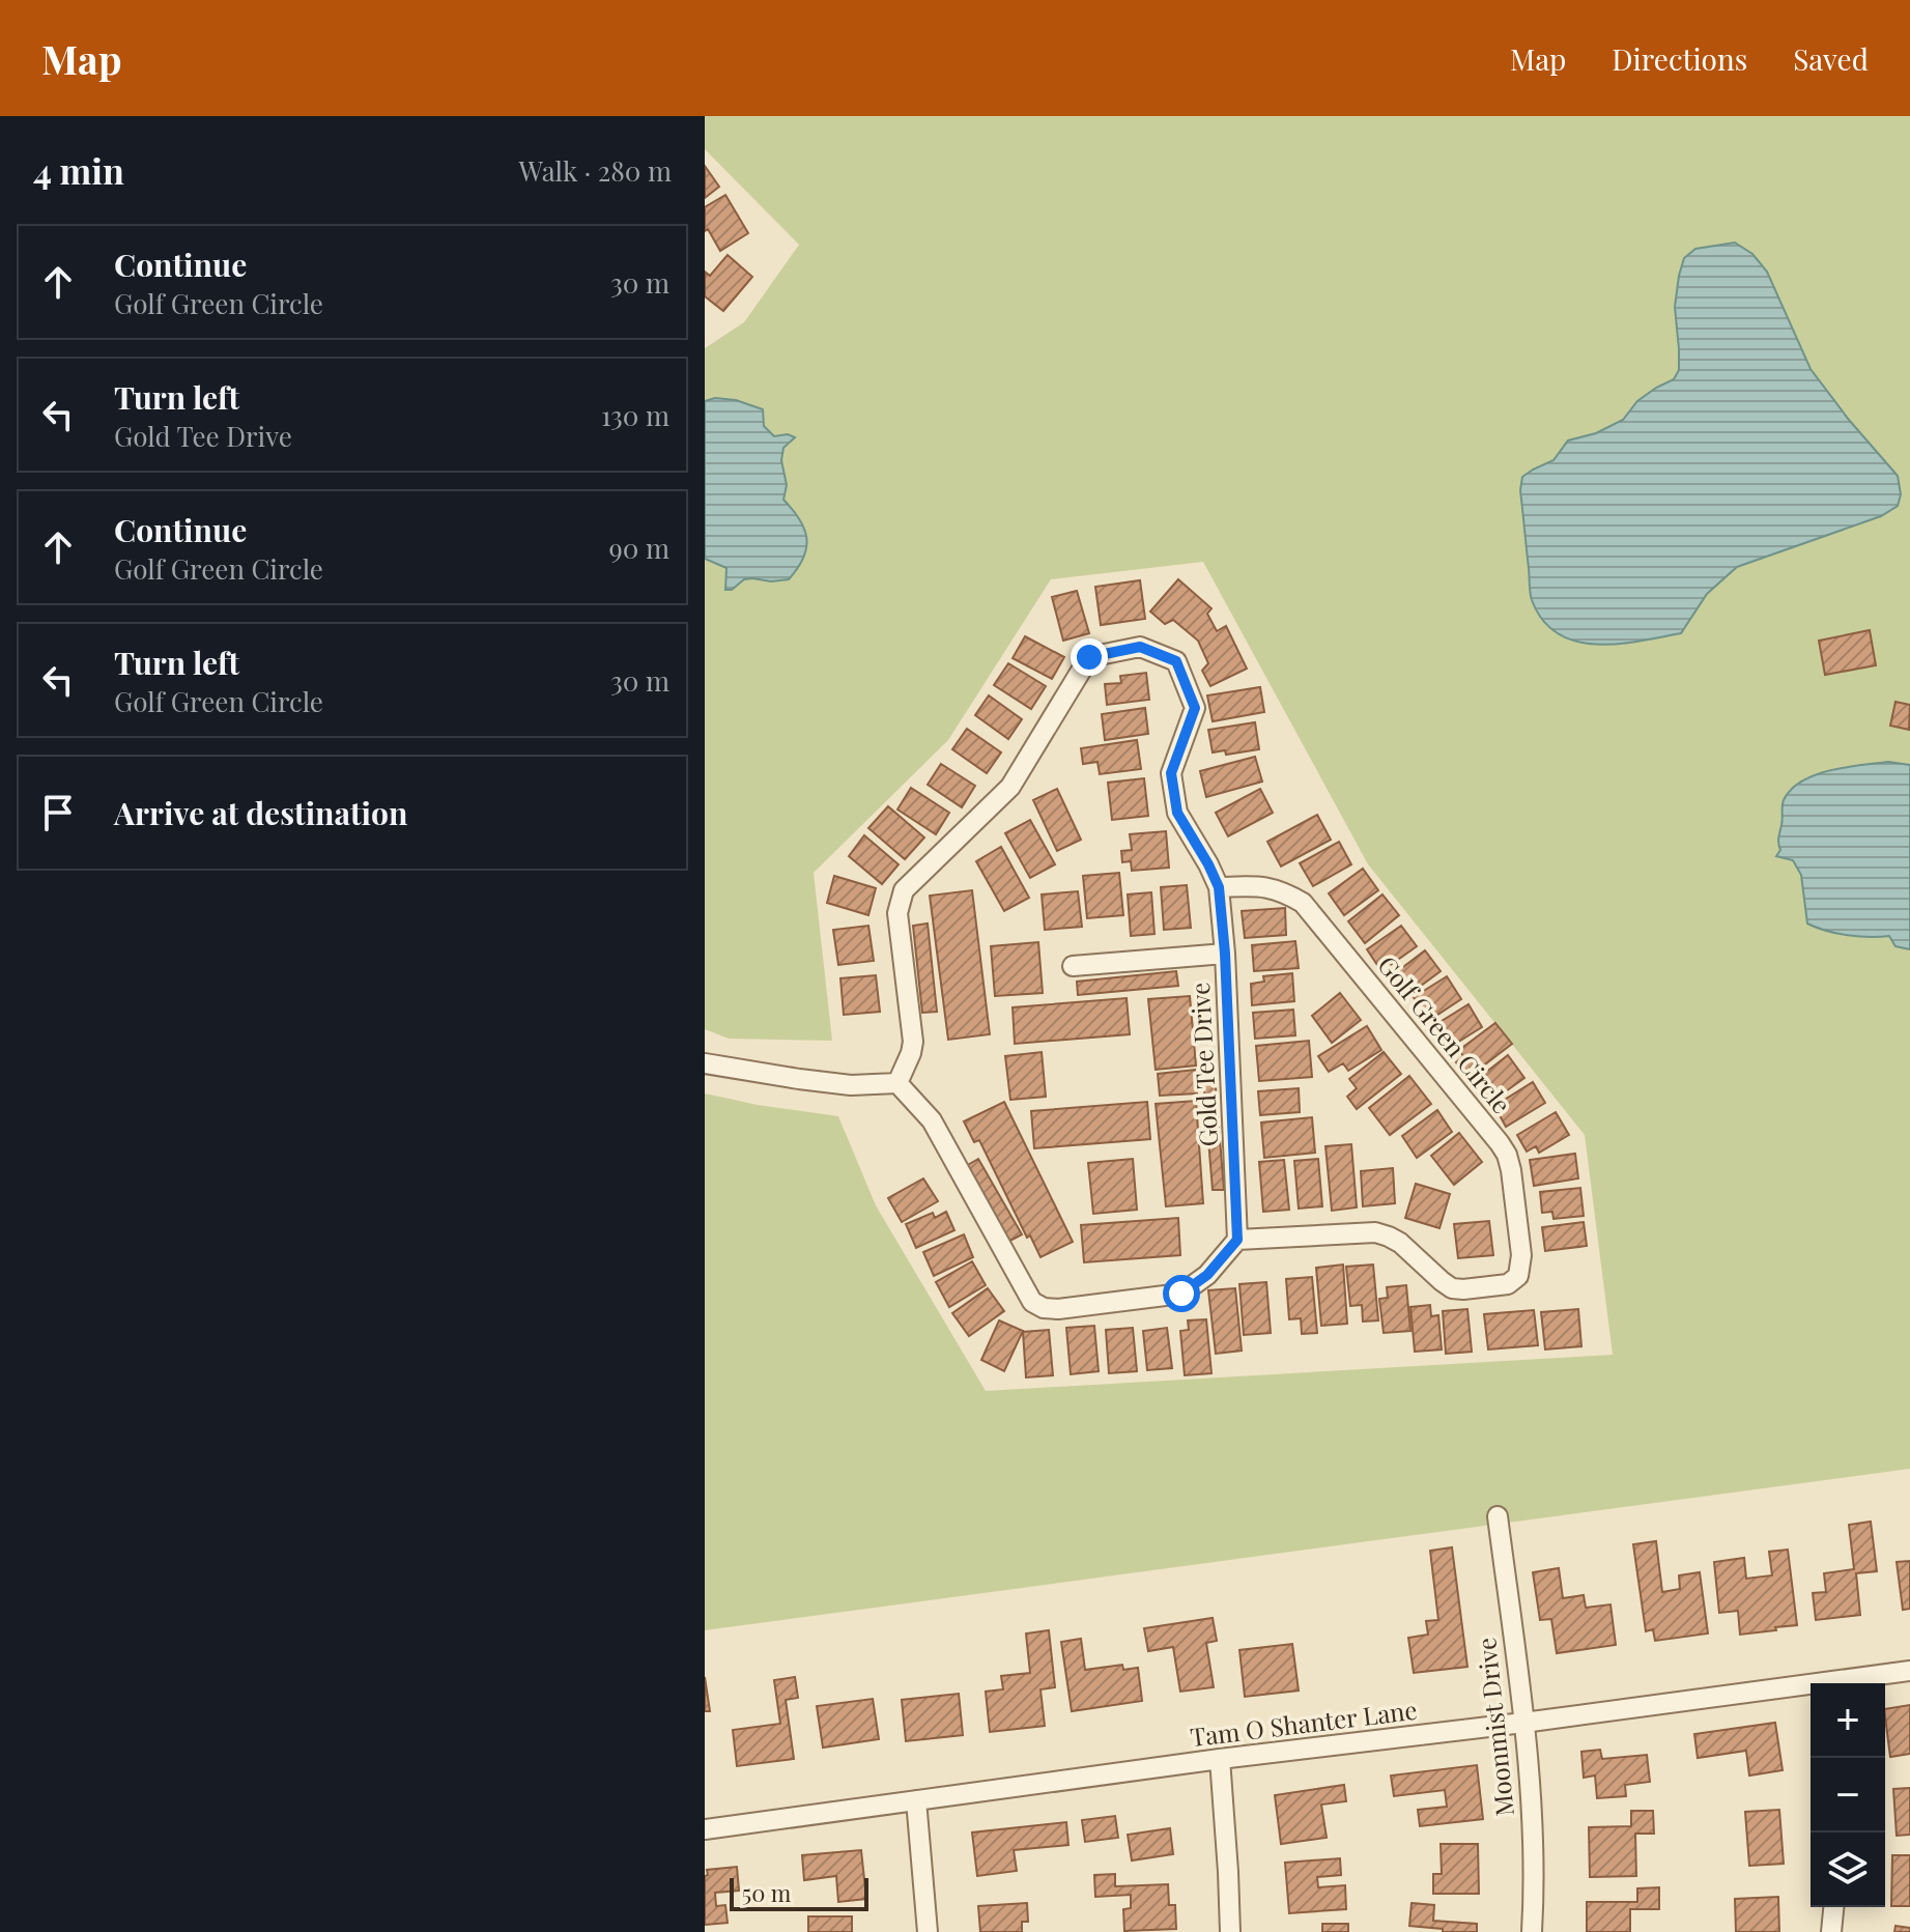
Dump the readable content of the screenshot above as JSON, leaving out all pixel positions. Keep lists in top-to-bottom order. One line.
{"streets":{"street":["Golf Green Circle","Gold Tee Drive","Tam O Shanter Lane","Moonmist Drive"]},"crossings":[["Golf Green Circle","Gold Tee Drive"],["Tam O Shanter Lane","Moonmist Drive"]],"scale_bar":"50 m","page":{"header":"Map","nav":["Map","Directions","Saved"],"heading":["4 min","Walk · 280 m"],"list":[["Continue","Golf Green Circle","30 m"],["Turn left","Gold Tee Drive","130 m"],["Continue","Golf Green Circle","90 m"],["Turn left","Golf Green Circle","30 m"],"Arrive at destination"],"map_buttons":["+","−"],"scale":"50 m"}}
